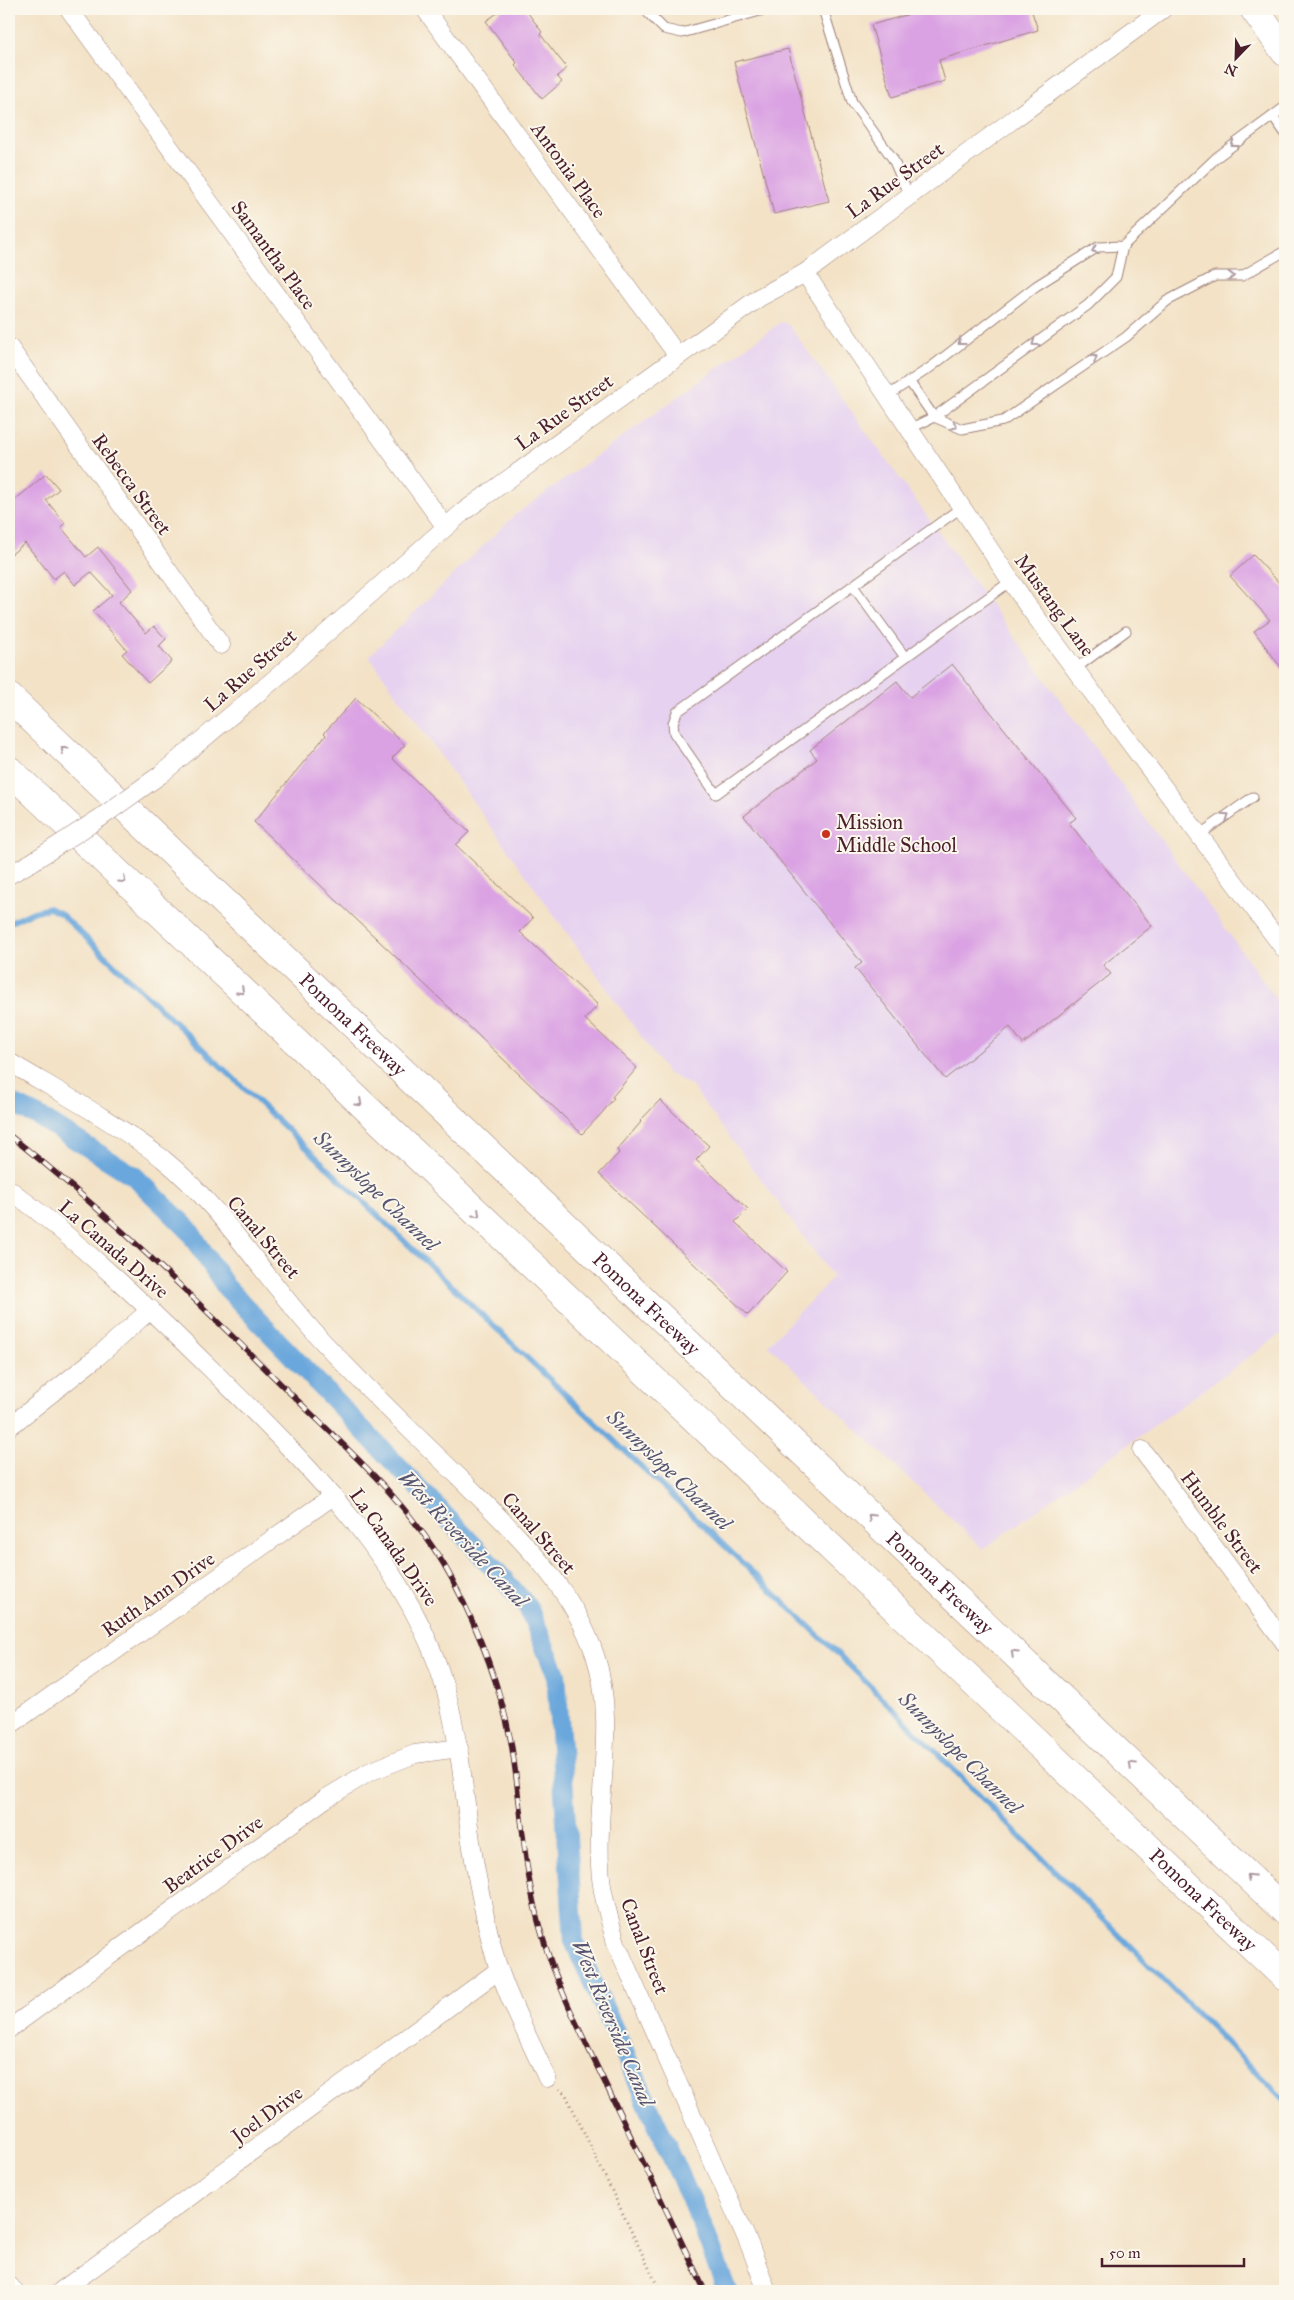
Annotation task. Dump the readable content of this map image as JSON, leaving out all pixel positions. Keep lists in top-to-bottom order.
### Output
{
  "streets": {
    "main road": ["Pomona Freeway"],
    "street": [
      "Antonia Place",
      "La Rue Street",
      "Samantha Place",
      "Rebecca Street",
      "Mustang Lane",
      "Canal Street",
      "La Canada Drive",
      "Humble Street",
      "Ruth Ann Drive",
      "Beatrice Drive",
      "Joel Drive"
    ]
  },
  "crossings": [
    ["Antonia Place", "La Rue Street"],
    ["La Rue Street", "Samantha Place"],
    ["La Rue Street", "Mustang Lane"],
    ["La Canada Drive", "Ruth Ann Drive"],
    ["La Canada Drive", "Beatrice Drive"],
    ["La Canada Drive", "Joel Drive"]
  ],
  "water": ["Sunnyslope Channel", "West Riverside Canal"],
  "places": ["Mission Middle School"],
  "scale_bar": "50 m",
  "north": "bottom left"
}
